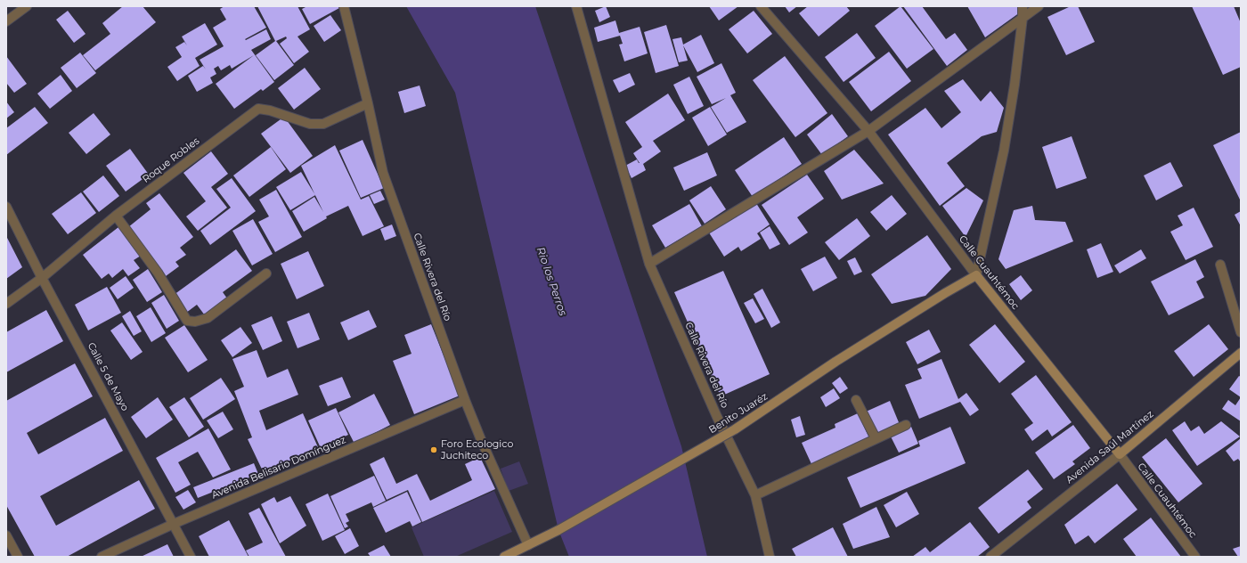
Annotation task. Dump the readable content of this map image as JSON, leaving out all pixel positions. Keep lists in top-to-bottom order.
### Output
{
  "streets": {
    "street": [
      "Roque Robles",
      "Calle Cuauhtémoc",
      "Calle Rivera del Río",
      "Calle 5 de Mayo",
      "Benito Juaréz",
      "Avenida Saúl Martínez",
      "Avenida Belisario Domínguez"
    ]
  },
  "crossings": [
    ["Roque Robles", "Calle Rivera del Río"],
    ["Roque Robles", "Calle 5 de Mayo"],
    ["Calle Cuauhtémoc", "Benito Juaréz"],
    ["Calle Cuauhtémoc", "Avenida Saúl Martínez"],
    ["Calle Rivera del Río", "Benito Juaréz"],
    ["Calle Rivera del Río", "Avenida Belisario Domínguez"],
    ["Calle 5 de Mayo", "Avenida Belisario Domínguez"]
  ],
  "water": ["Rio los Perros"],
  "places": ["Foro Ecologico Juchiteco"]
}
